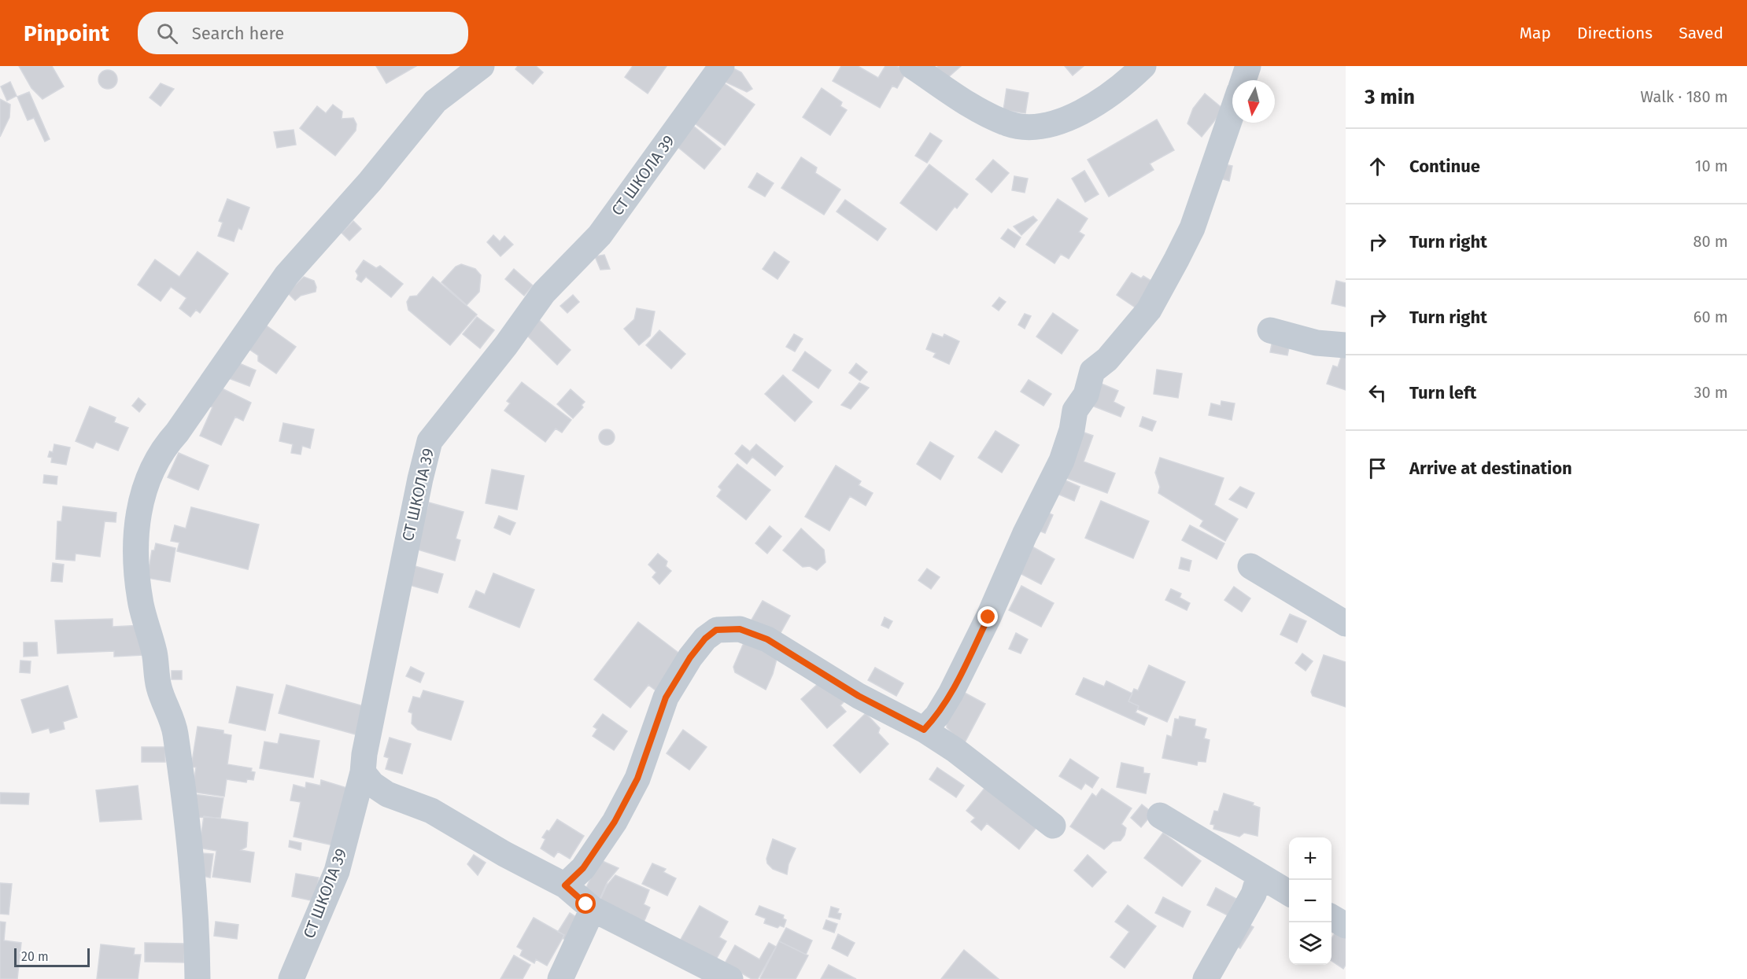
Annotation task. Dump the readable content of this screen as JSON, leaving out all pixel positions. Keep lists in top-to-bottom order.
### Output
{
  "streets": {
    "street": ["СТ ШКОЛА 39"]
  },
  "scale_bar": "20 m",
  "north": "bottom",
  "page": {
    "header": "Pinpoint",
    "search": "Search here",
    "nav": ["Map", "Directions", "Saved"],
    "heading": ["3 min", "Walk · 180 m"],
    "list": [
      ["Continue", "10 m"],
      ["Turn right", "80 m"],
      ["Turn right", "60 m"],
      ["Turn left", "30 m"],
      "Arrive at destination"
    ],
    "map_buttons": ["+", "−"],
    "scale": "20 m"
  }
}
